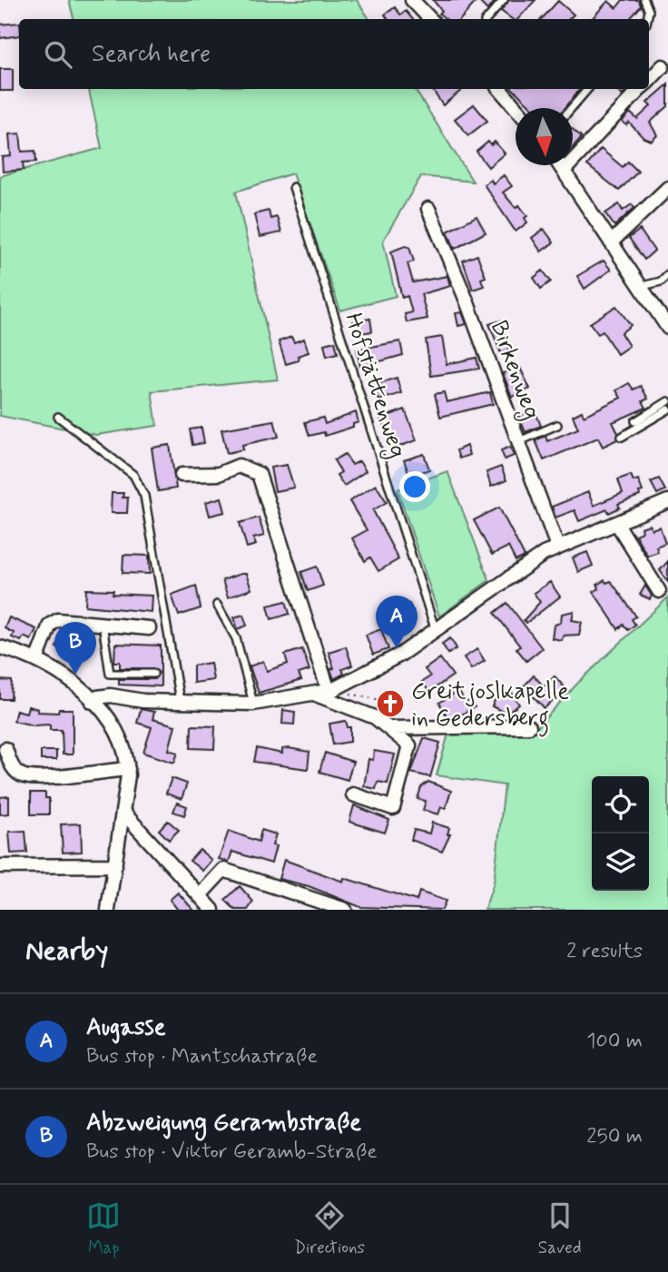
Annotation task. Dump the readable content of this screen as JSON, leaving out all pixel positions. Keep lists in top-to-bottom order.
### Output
{
  "streets": {
    "street": ["Birkenweg"],
    "lane": ["Hofstättenweg"]
  },
  "places": {
    "church": ["Greitjoslkapelle in Gedersberg"]
  },
  "north": "bottom",
  "page": {
    "search": "Search here",
    "pins": ["A", "B"],
    "heading": ["Nearby", "2 results"],
    "list": [
      {
        "mark": "A",
        "name": "Augasse",
        "note": "Bus stop · Mantschastraße",
        "value": "100 m"
      },
      {
        "mark": "B",
        "name": "Abzweigung Gerambstraße",
        "note": "Bus stop · Viktor Geramb-Straße",
        "value": "250 m"
      }
    ],
    "nav": ["Map", "Directions", "Saved"]
  }
}
